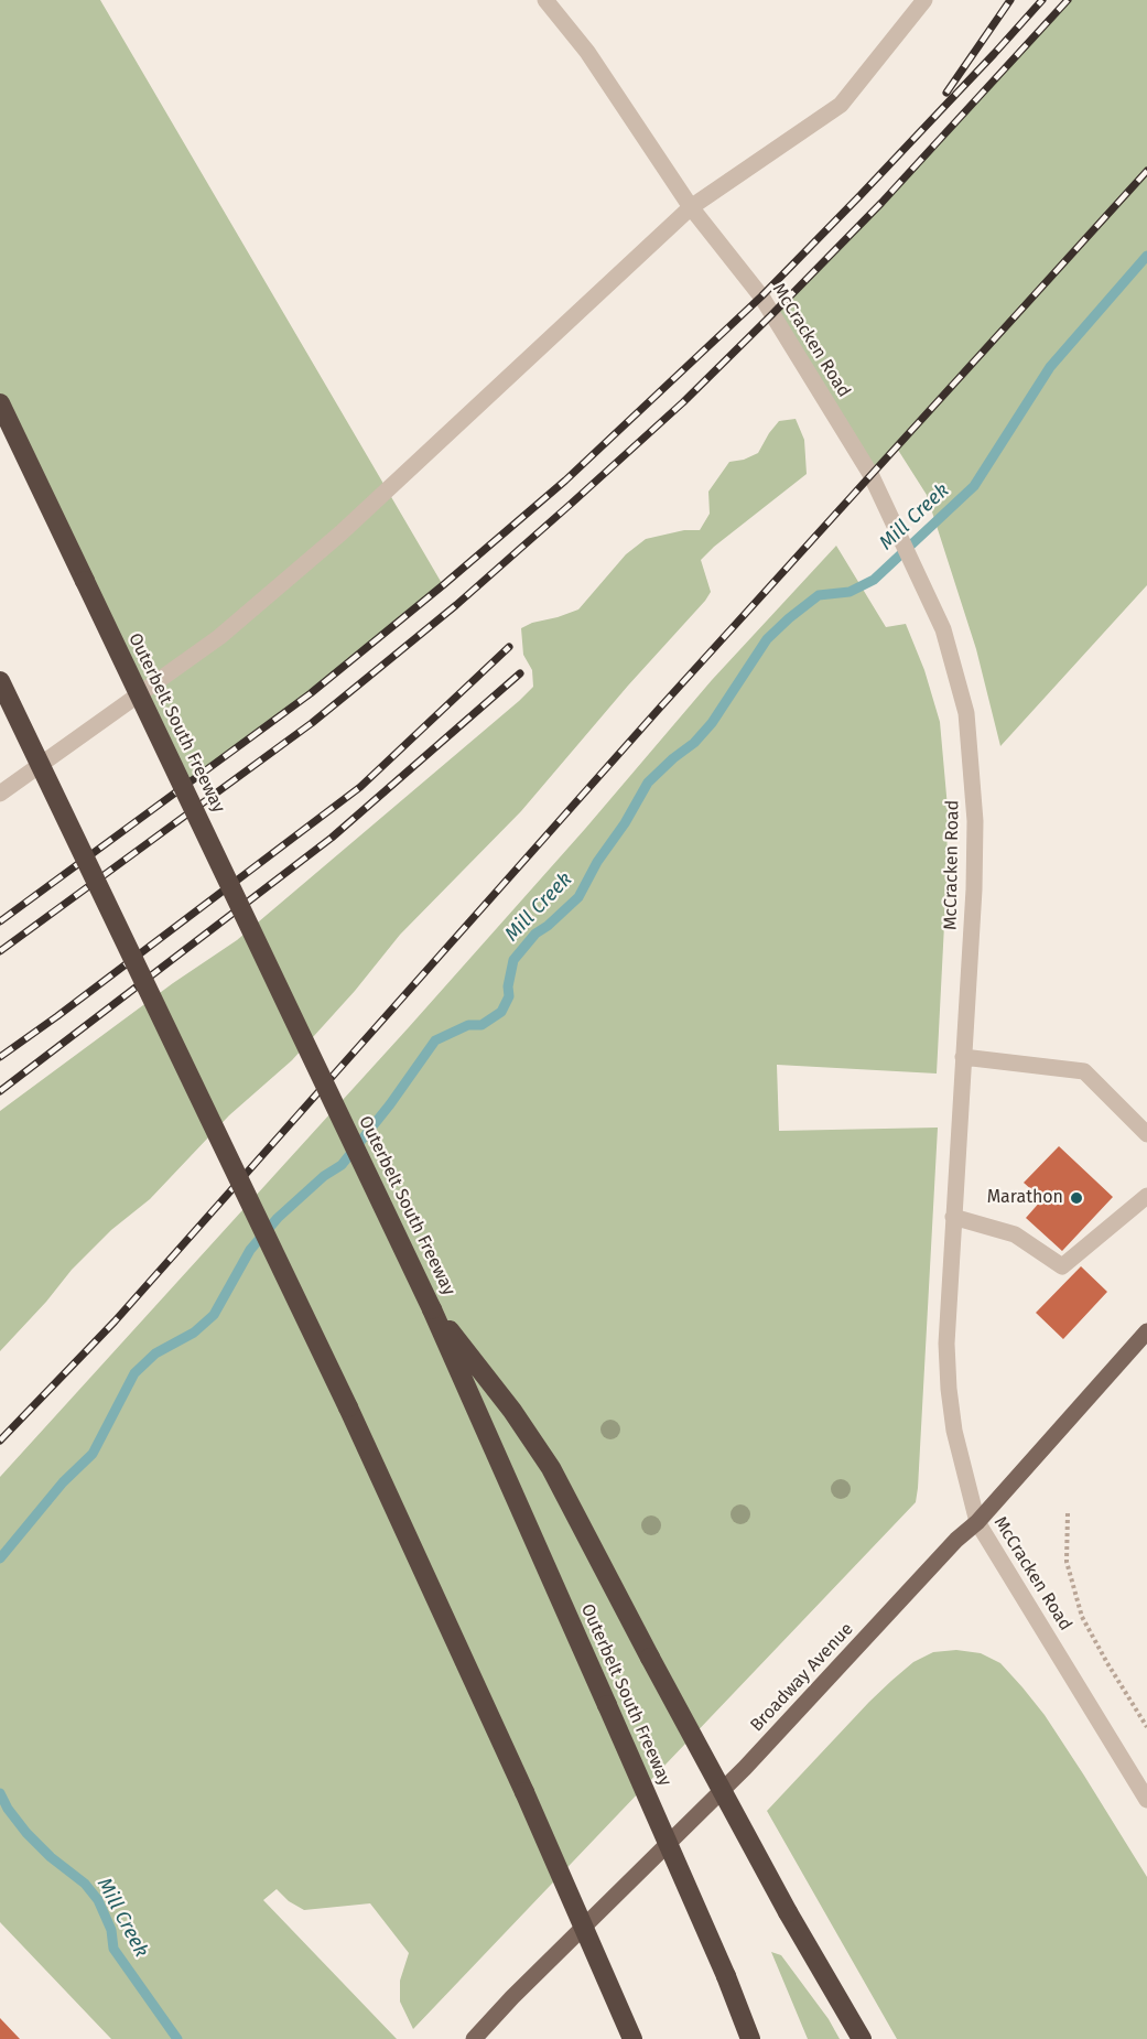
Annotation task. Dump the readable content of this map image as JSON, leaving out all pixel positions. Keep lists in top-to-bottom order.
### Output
{
  "streets": {
    "highway": ["Outerbelt South Freeway"],
    "main road": ["Broadway Avenue"],
    "street": ["McCracken Road"]
  },
  "crossings": [
    ["McCracken Road", "Broadway Avenue"]
  ],
  "water": ["Mill Creek"],
  "places": ["Marathon"]
}
